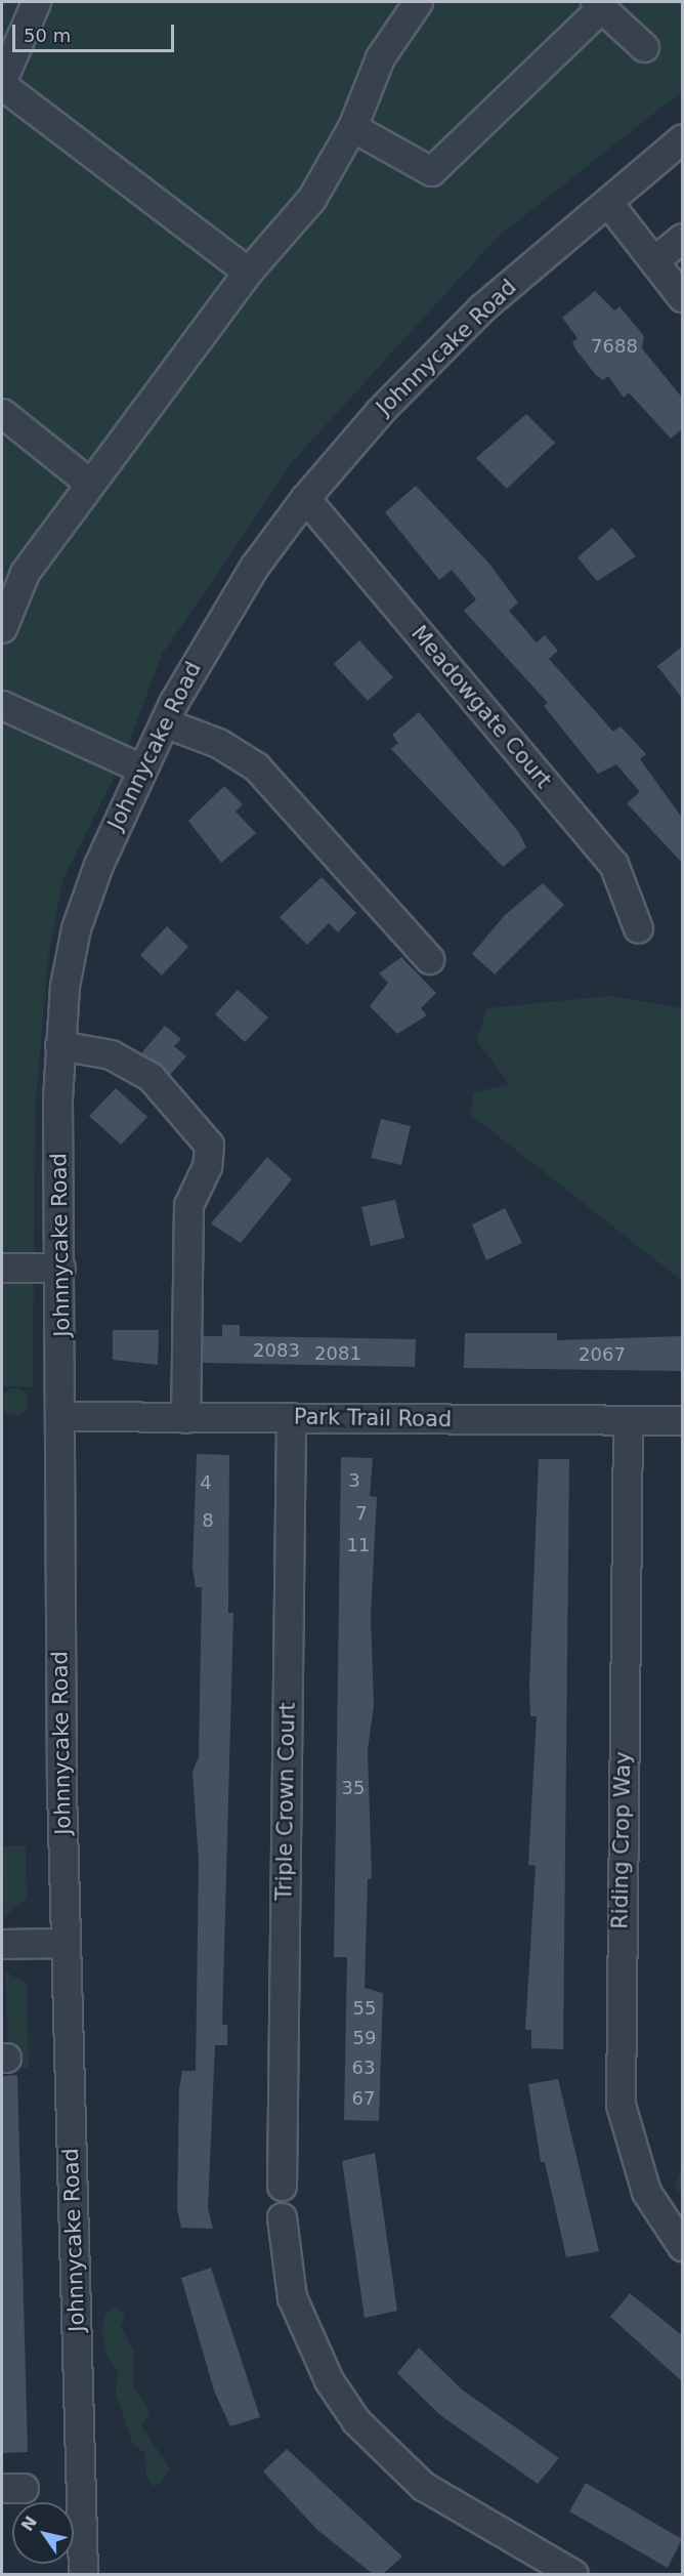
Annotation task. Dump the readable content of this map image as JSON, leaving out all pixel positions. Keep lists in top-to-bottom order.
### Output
{
  "streets": {
    "street": [
      "Johnnycake Road",
      "Meadowgate Court",
      "Park Trail Road",
      "Triple Crown Court",
      "Riding Crop Way"
    ]
  },
  "crossings": [
    ["Johnnycake Road", "Meadowgate Court"],
    ["Johnnycake Road", "Park Trail Road"],
    ["Park Trail Road", "Triple Crown Court"],
    ["Park Trail Road", "Riding Crop Way"]
  ],
  "house_numbers": [
    "7688",
    "2083",
    "2081",
    "2067",
    "3",
    "4",
    "7",
    "8",
    "11",
    "35",
    "55",
    "59",
    "63",
    "67"
  ],
  "scale_bar": "50 m",
  "north": "top left"
}
